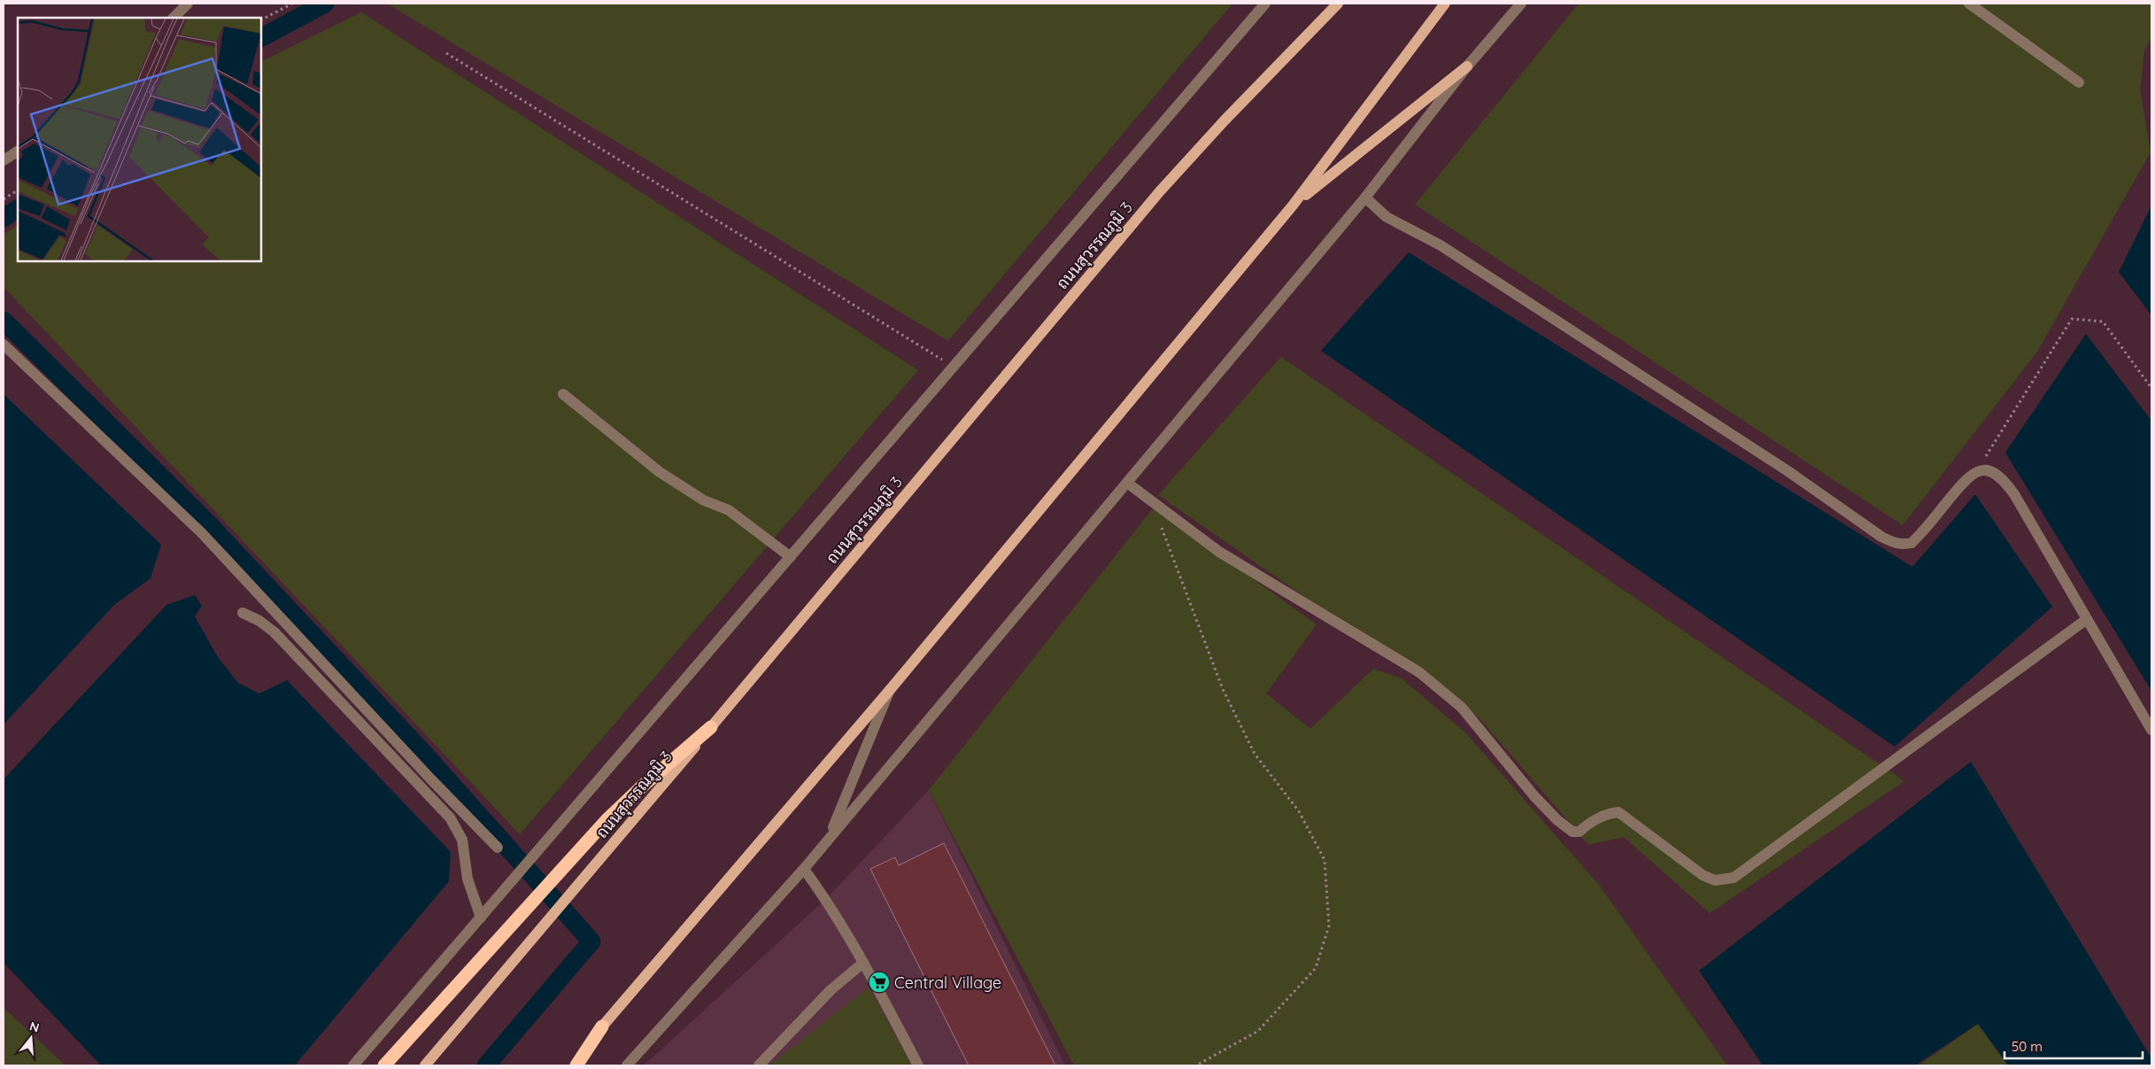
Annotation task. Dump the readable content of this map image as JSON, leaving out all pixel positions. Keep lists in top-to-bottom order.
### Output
{
  "streets": {
    "main road": ["ถนนสุวรรณภูมิ 3"]
  },
  "places": {
    "supermarket": ["Central Village"]
  },
  "scale_bar": "50 m",
  "north": "top"
}
